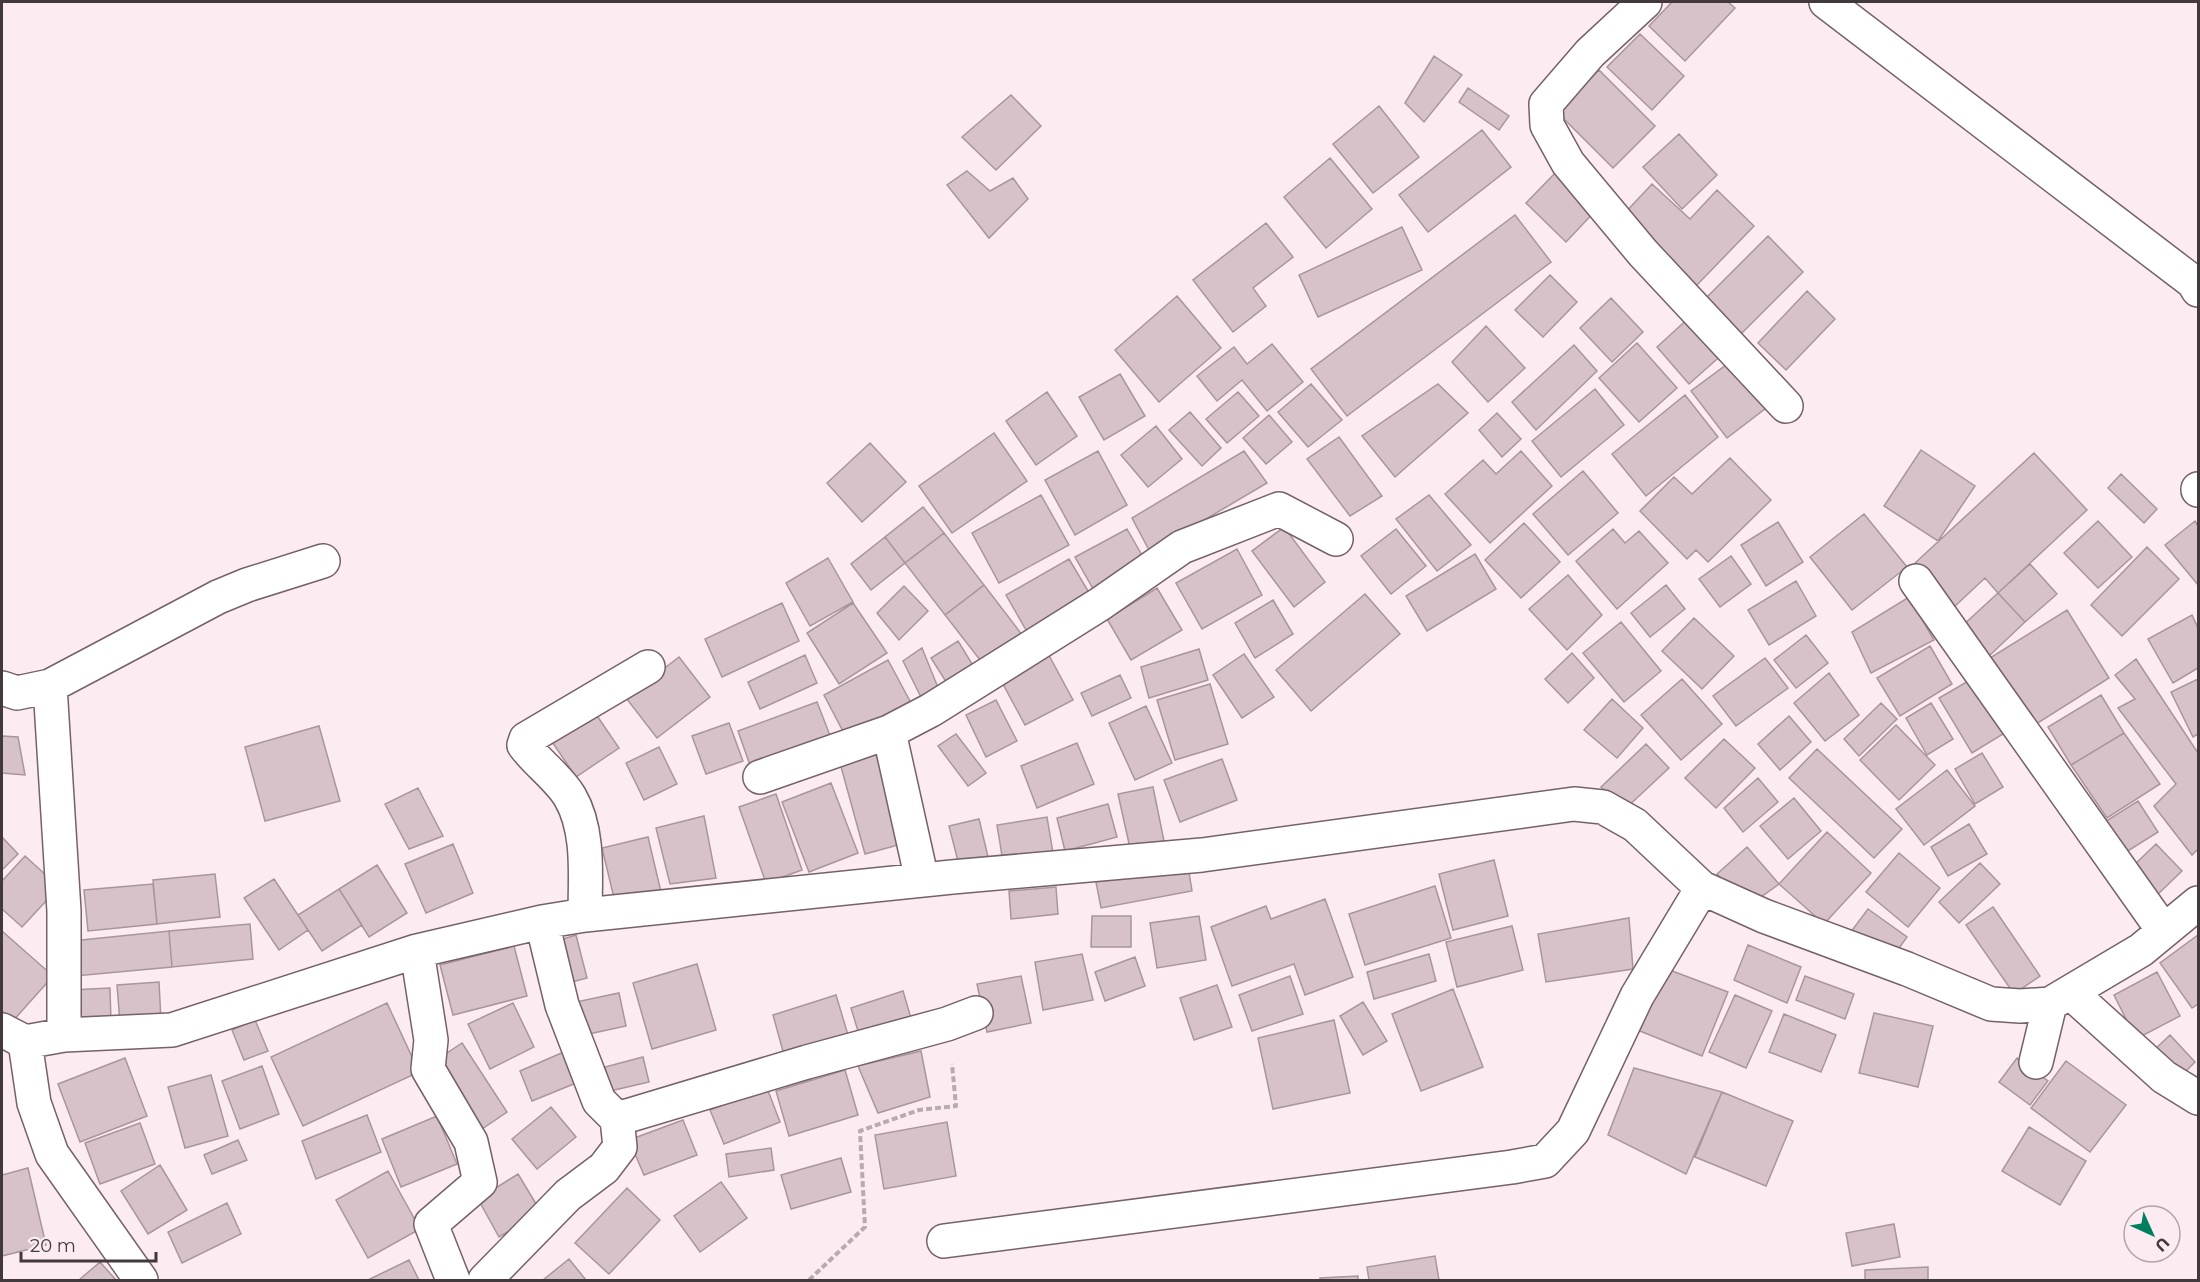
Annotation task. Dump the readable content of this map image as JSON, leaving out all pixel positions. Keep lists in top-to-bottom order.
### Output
{
  "scale_bar": "20 m",
  "north": "bottom right"
}
